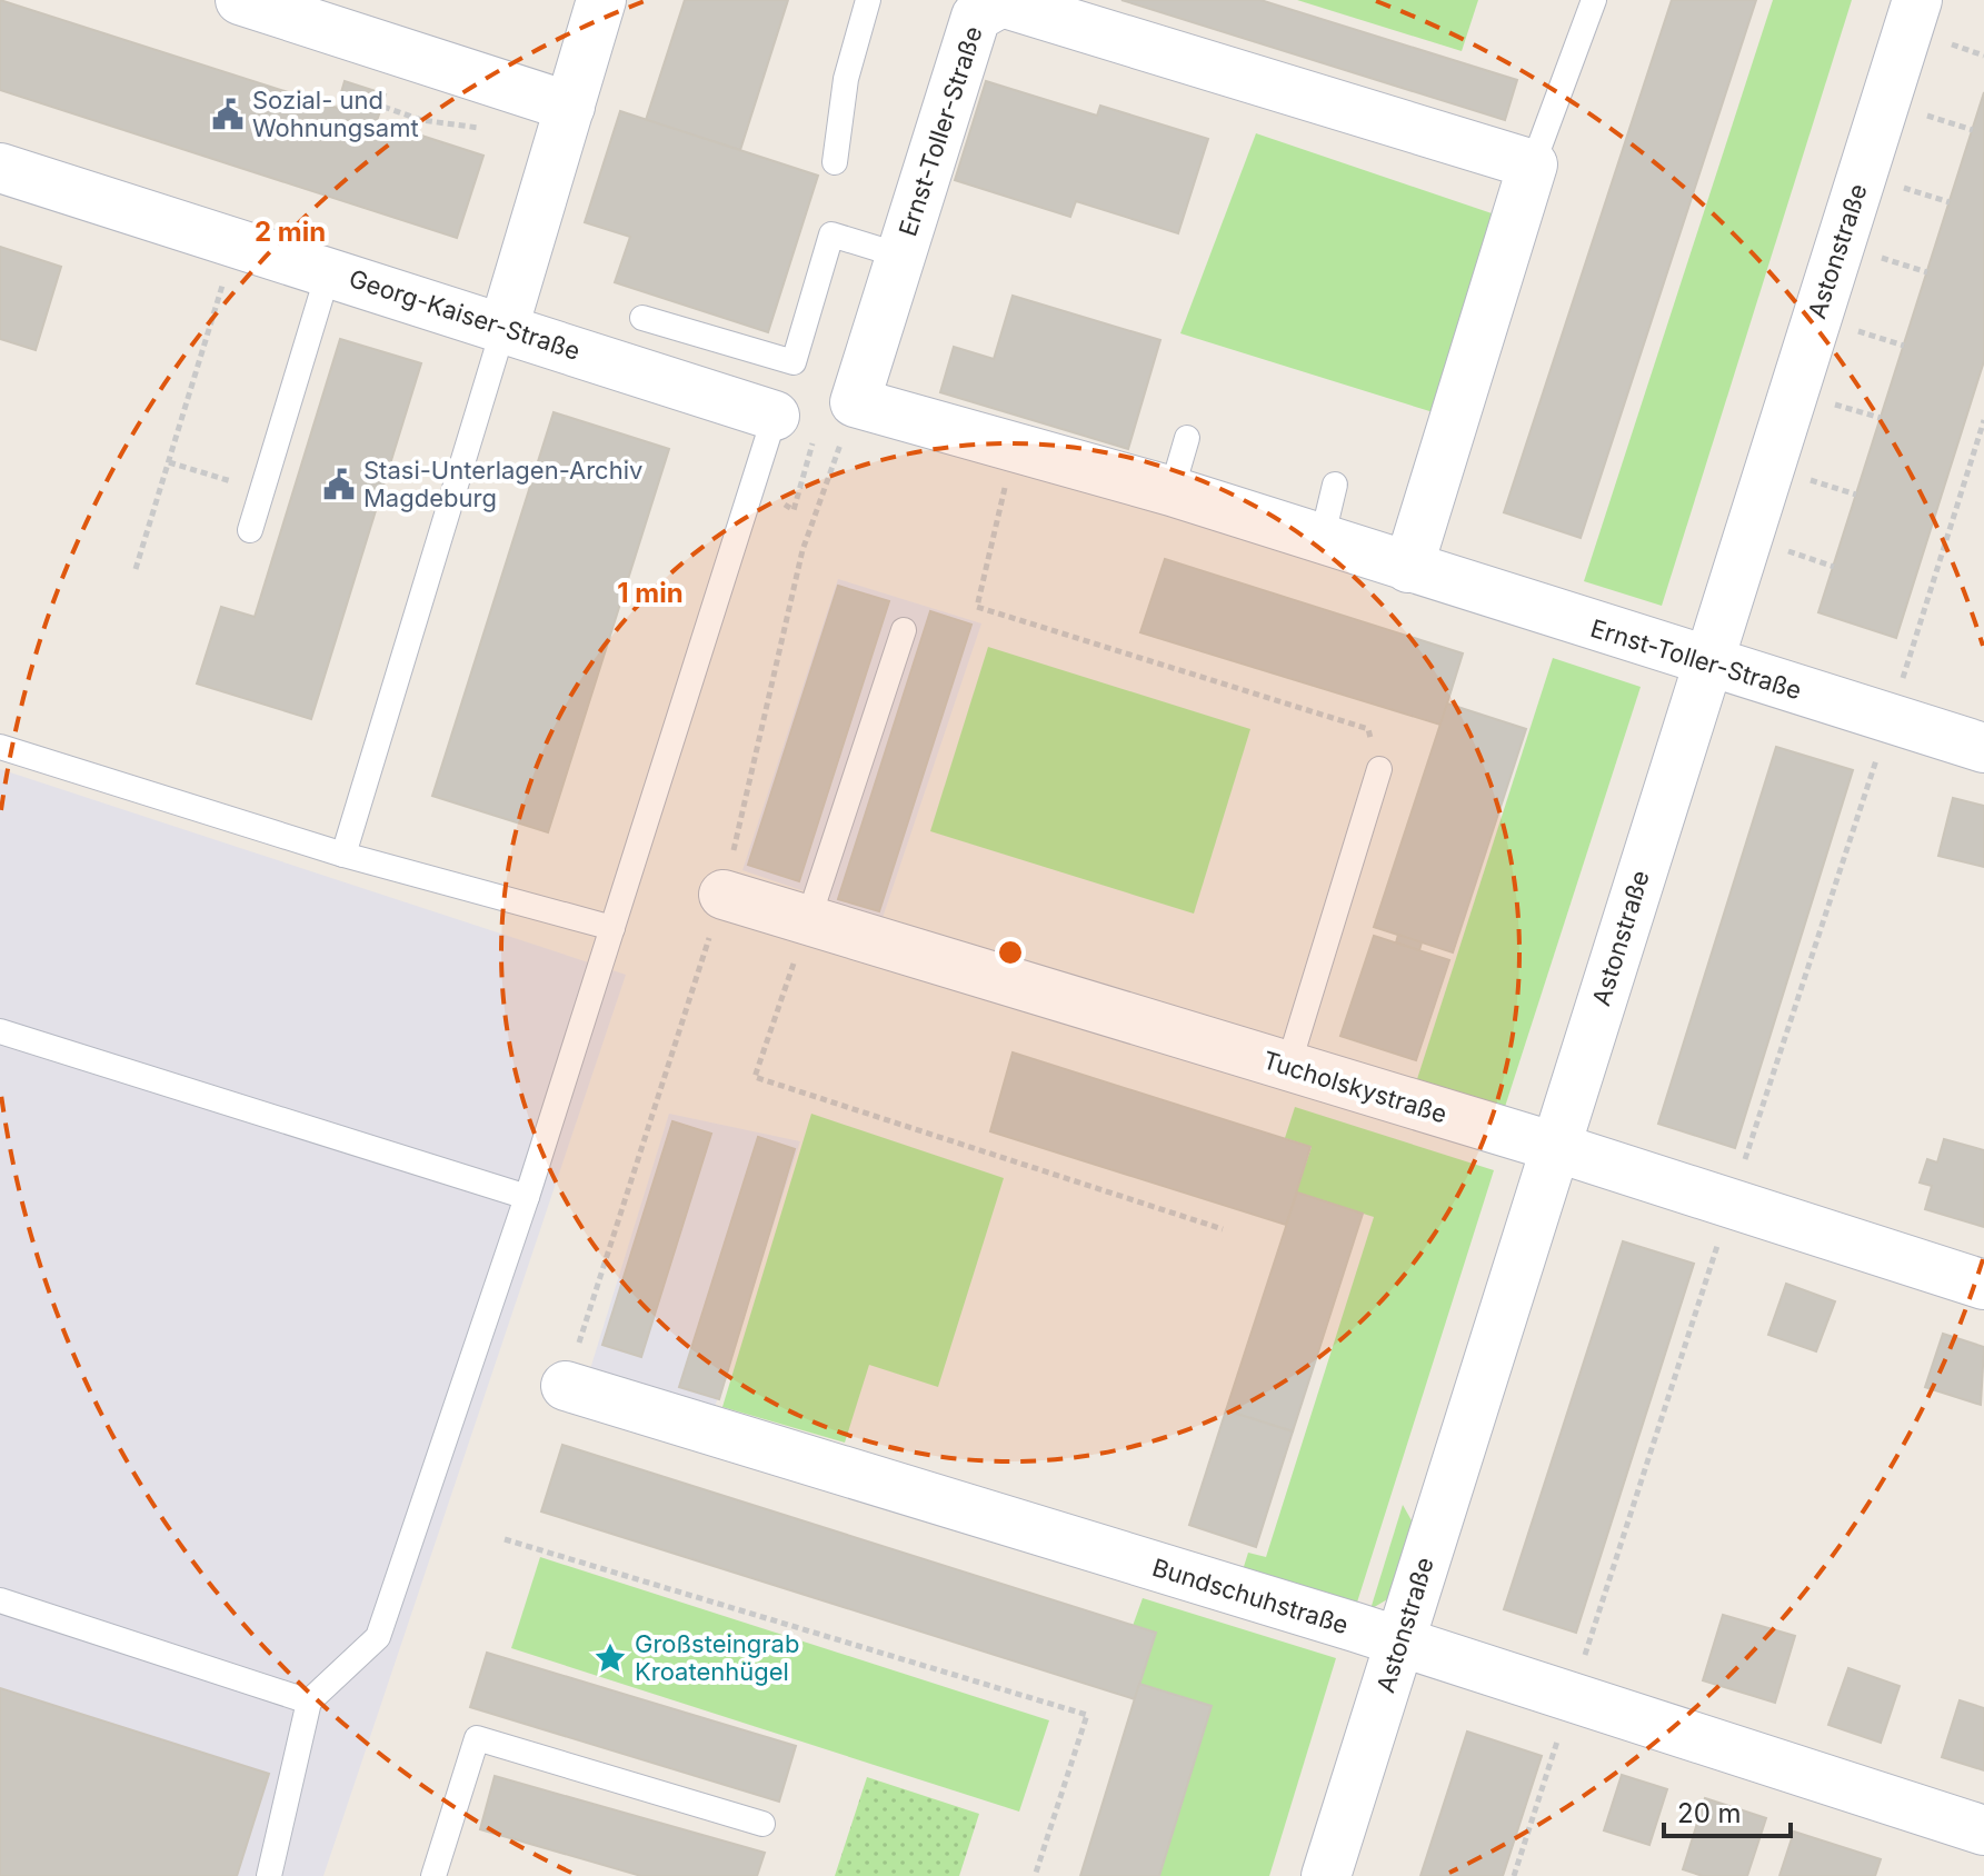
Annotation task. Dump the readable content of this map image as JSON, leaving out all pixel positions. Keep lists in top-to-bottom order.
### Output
{
  "streets": {
    "street": [
      "Ernst-Toller-Straße",
      "Astonstraße",
      "Georg-Kaiser-Straße",
      "Tucholskystraße",
      "Bundschuhstraße"
    ]
  },
  "crossings": [
    ["Ernst-Toller-Straße", "Astonstraße"],
    ["Astonstraße", "Tucholskystraße"],
    ["Astonstraße", "Bundschuhstraße"]
  ],
  "places": {
    "public building": ["Sozial- und Wohnungsamt", "Stasi-Unterlagen-Archiv Magdeburg"],
    "place": ["Großsteingrab Kroatenhügel"]
  },
  "scale_bar": "20 m",
  "rings": ["2 min", "1 min"]
}
